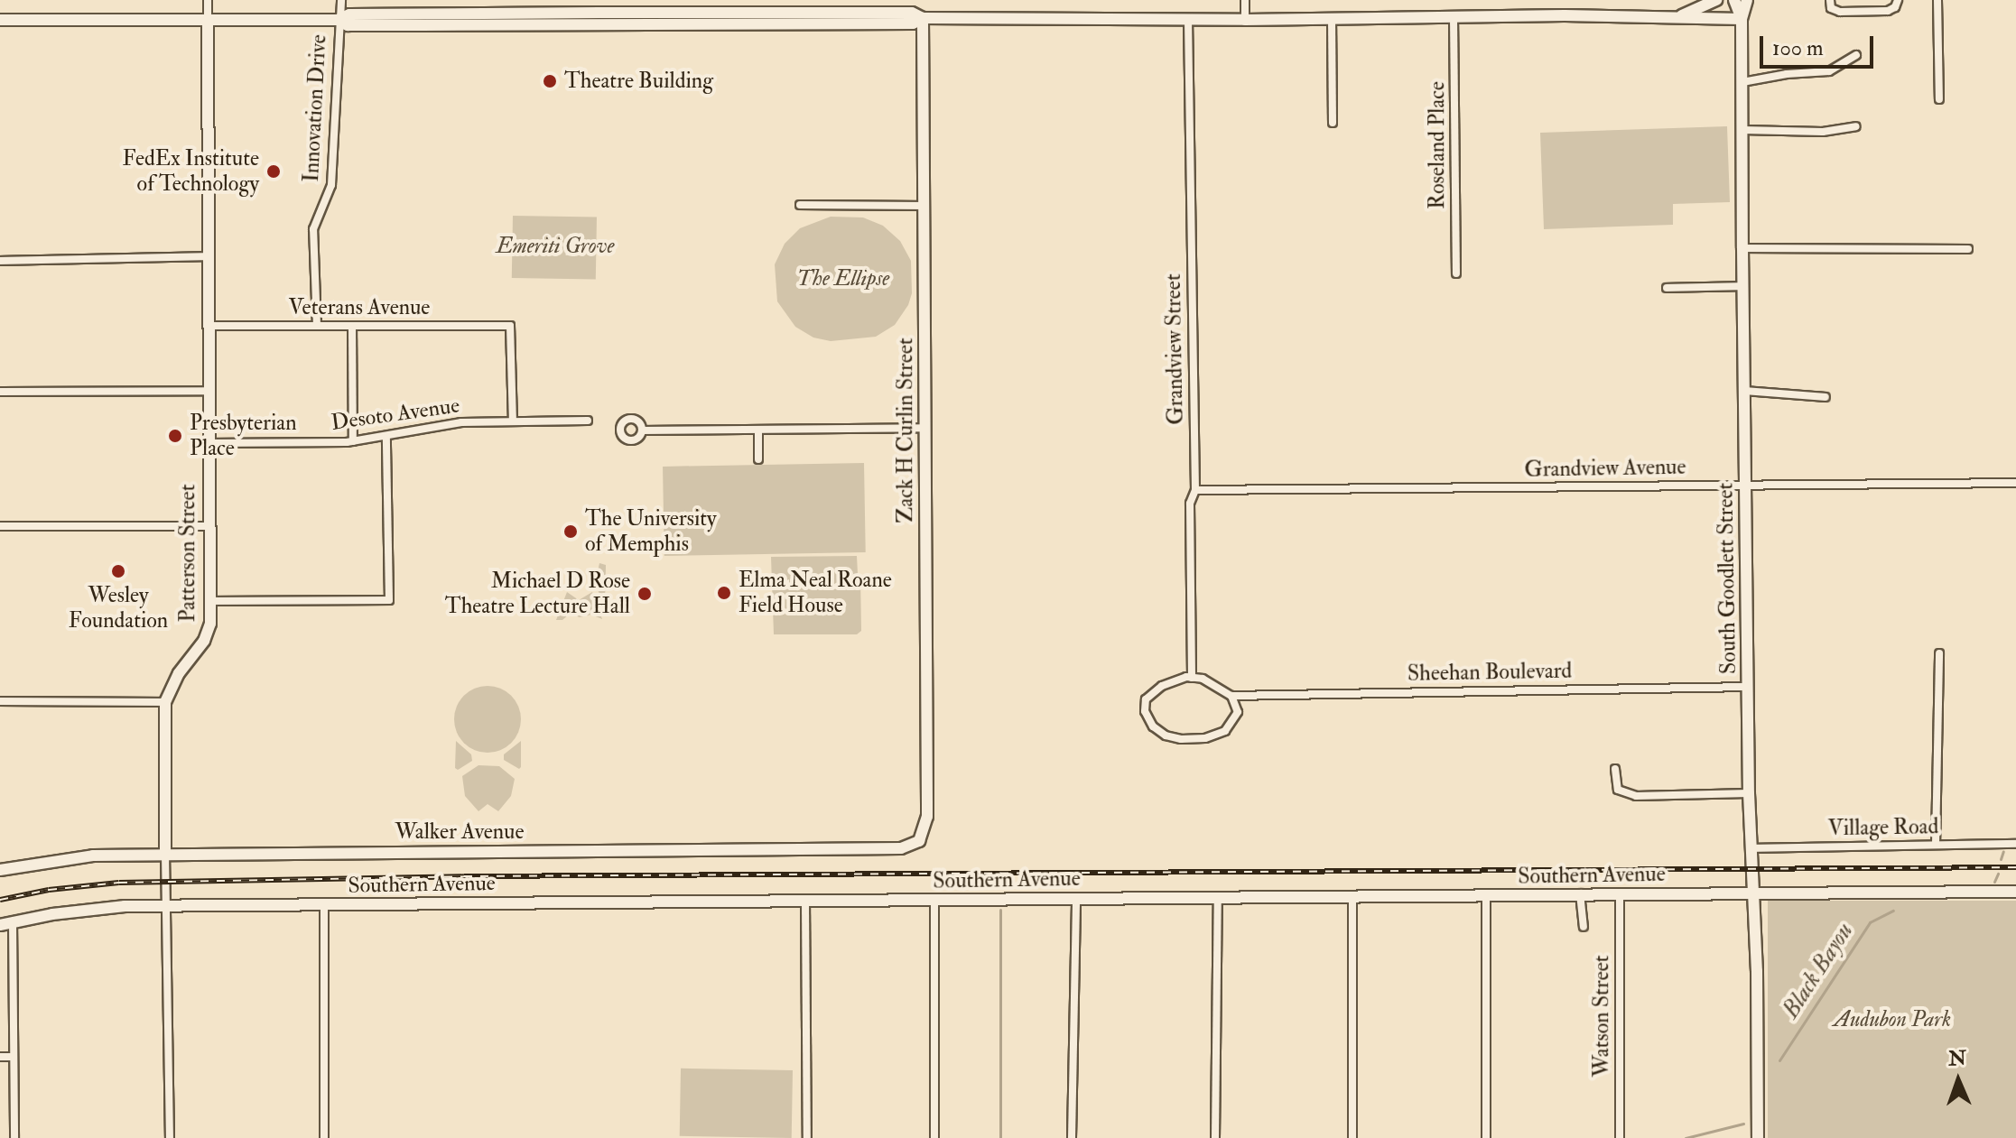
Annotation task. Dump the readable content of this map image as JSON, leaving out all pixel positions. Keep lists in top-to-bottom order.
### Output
{
  "streets": {
    "street": [
      "Innovation Drive",
      "Roseland Place",
      "Veterans Avenue",
      "Grandview Street",
      "Desoto Avenue",
      "Zack H Curlin Street",
      "Grandview Avenue",
      "Patterson Street",
      "South Goodlett Street",
      "Sheehan Boulevard",
      "Village Road",
      "Walker Avenue",
      "Southern Avenue",
      "Watson Street"
    ]
  },
  "crossings": [
    ["Innovation Drive", "Veterans Avenue"],
    ["Veterans Avenue", "Desoto Avenue"],
    ["Veterans Avenue", "Patterson Street"],
    ["Grandview Street", "Grandview Avenue"],
    ["Grandview Street", "Sheehan Boulevard"],
    ["Desoto Avenue", "Patterson Street"],
    ["Zack H Curlin Street", "Walker Avenue"],
    ["Grandview Avenue", "South Goodlett Street"],
    ["Patterson Street", "Walker Avenue"],
    ["Patterson Street", "Southern Avenue"],
    ["South Goodlett Street", "Sheehan Boulevard"],
    ["South Goodlett Street", "Village Road"],
    ["South Goodlett Street", "Southern Avenue"],
    ["Southern Avenue", "Watson Street"]
  ],
  "water": ["Black Bayou"],
  "parks": ["Emeriti Grove", "The Ellipse", "Audubon Park"],
  "places": [
    "Theatre Building",
    "FedEx Institute of Technology",
    "Presbyterian Place",
    "The University of Memphis",
    "Wesley Foundation",
    "Elma Neal Roane Field House",
    "Michael D Rose Theatre Lecture Hall"
  ],
  "scale_bar": "100 m",
  "north": "top"
}
